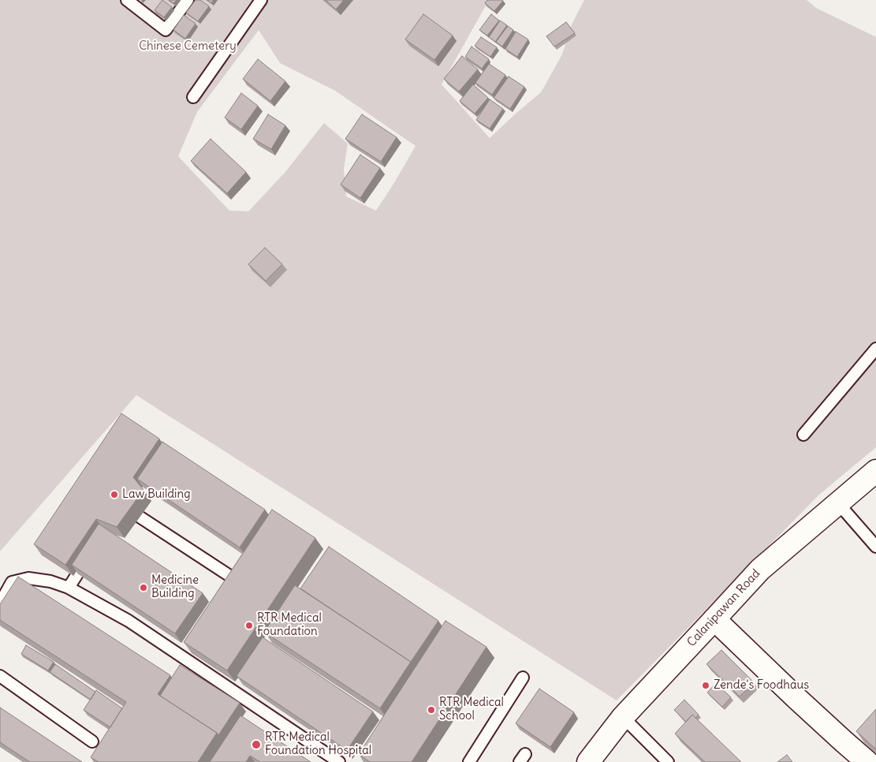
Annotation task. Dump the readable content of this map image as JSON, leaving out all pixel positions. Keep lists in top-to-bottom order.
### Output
{
  "streets": {
    "street": ["Calanipawan Road"]
  },
  "parks": ["Chinese Cemetery"],
  "places": [
    "Law Building",
    "Medicine Building",
    "RTR Medical Foundation",
    "Zende's Foodhaus",
    "RTR Medical School",
    "RTR Medical Foundation Hospital"
  ]
}
